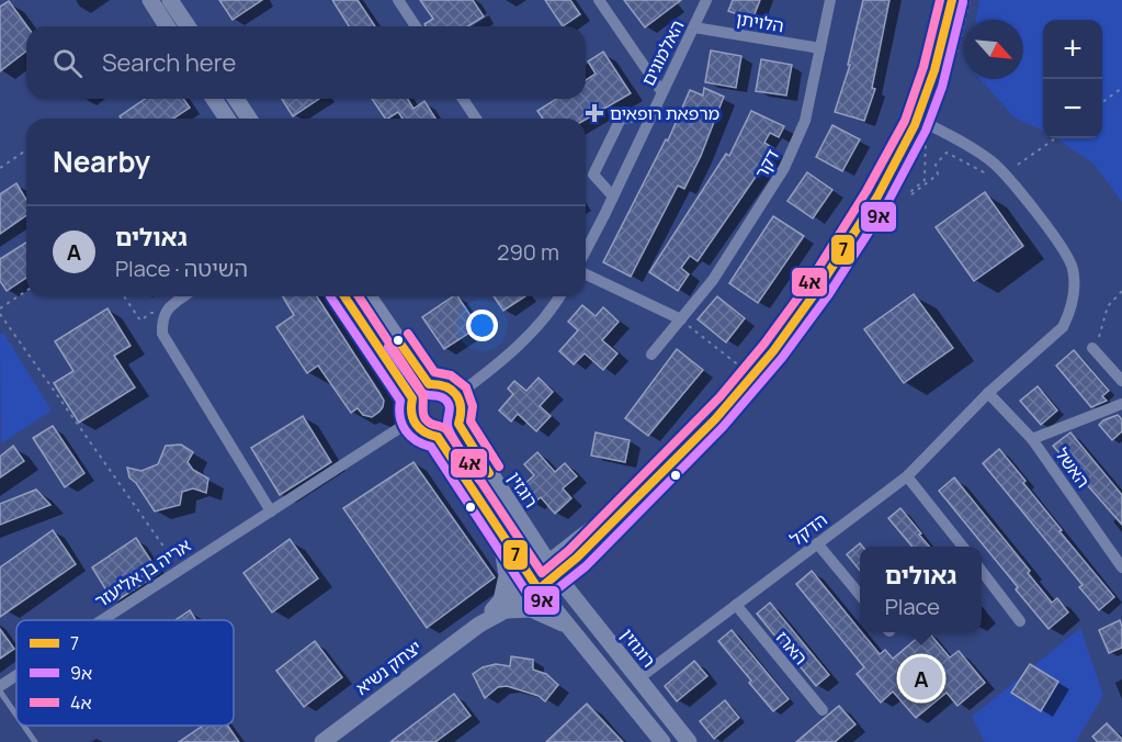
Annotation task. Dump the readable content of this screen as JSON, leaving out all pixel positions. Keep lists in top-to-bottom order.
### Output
{
  "streets": {
    "street": [
      "הלויתן",
      "האלמוגים",
      "דקר",
      "האשל",
      "רוגזין",
      "הדקל",
      "אריה בן אליעזר",
      "רוגוזין",
      "הארז",
      "יצחק נשיא"
    ]
  },
  "crossings": [
    ["הלויתן", "האלמוגים"],
    ["הלויתן", "דקר"],
    ["האשל", "הדקל"],
    ["רוגזין", "אריה בן אליעזר"],
    ["רוגזין", "רוגוזין"],
    ["רוגזין", "יצחק נשיא"],
    ["הדקל", "רוגוזין"],
    ["הדקל", "הארז"],
    ["הדקל", "יצחק נשיא"],
    ["רוגוזין", "יצחק נשיא"]
  ],
  "places": {
    "health": ["מרפאת רופאים"]
  },
  "lines": ["transit line 7", "transit line 4א", "transit line 9א"],
  "legend": ["7", "9א", "4א"],
  "north": "bottom right",
  "page": {
    "map_buttons": ["+", "−"],
    "search": "Search here",
    "heading": "Nearby",
    "list": [
      {
        "mark": "A",
        "name": "גאולים",
        "note": "Place · השיטה",
        "value": "290 m"
      }
    ],
    "popup": ["גאולים", "Place"],
    "pins": "A"
  }
}
